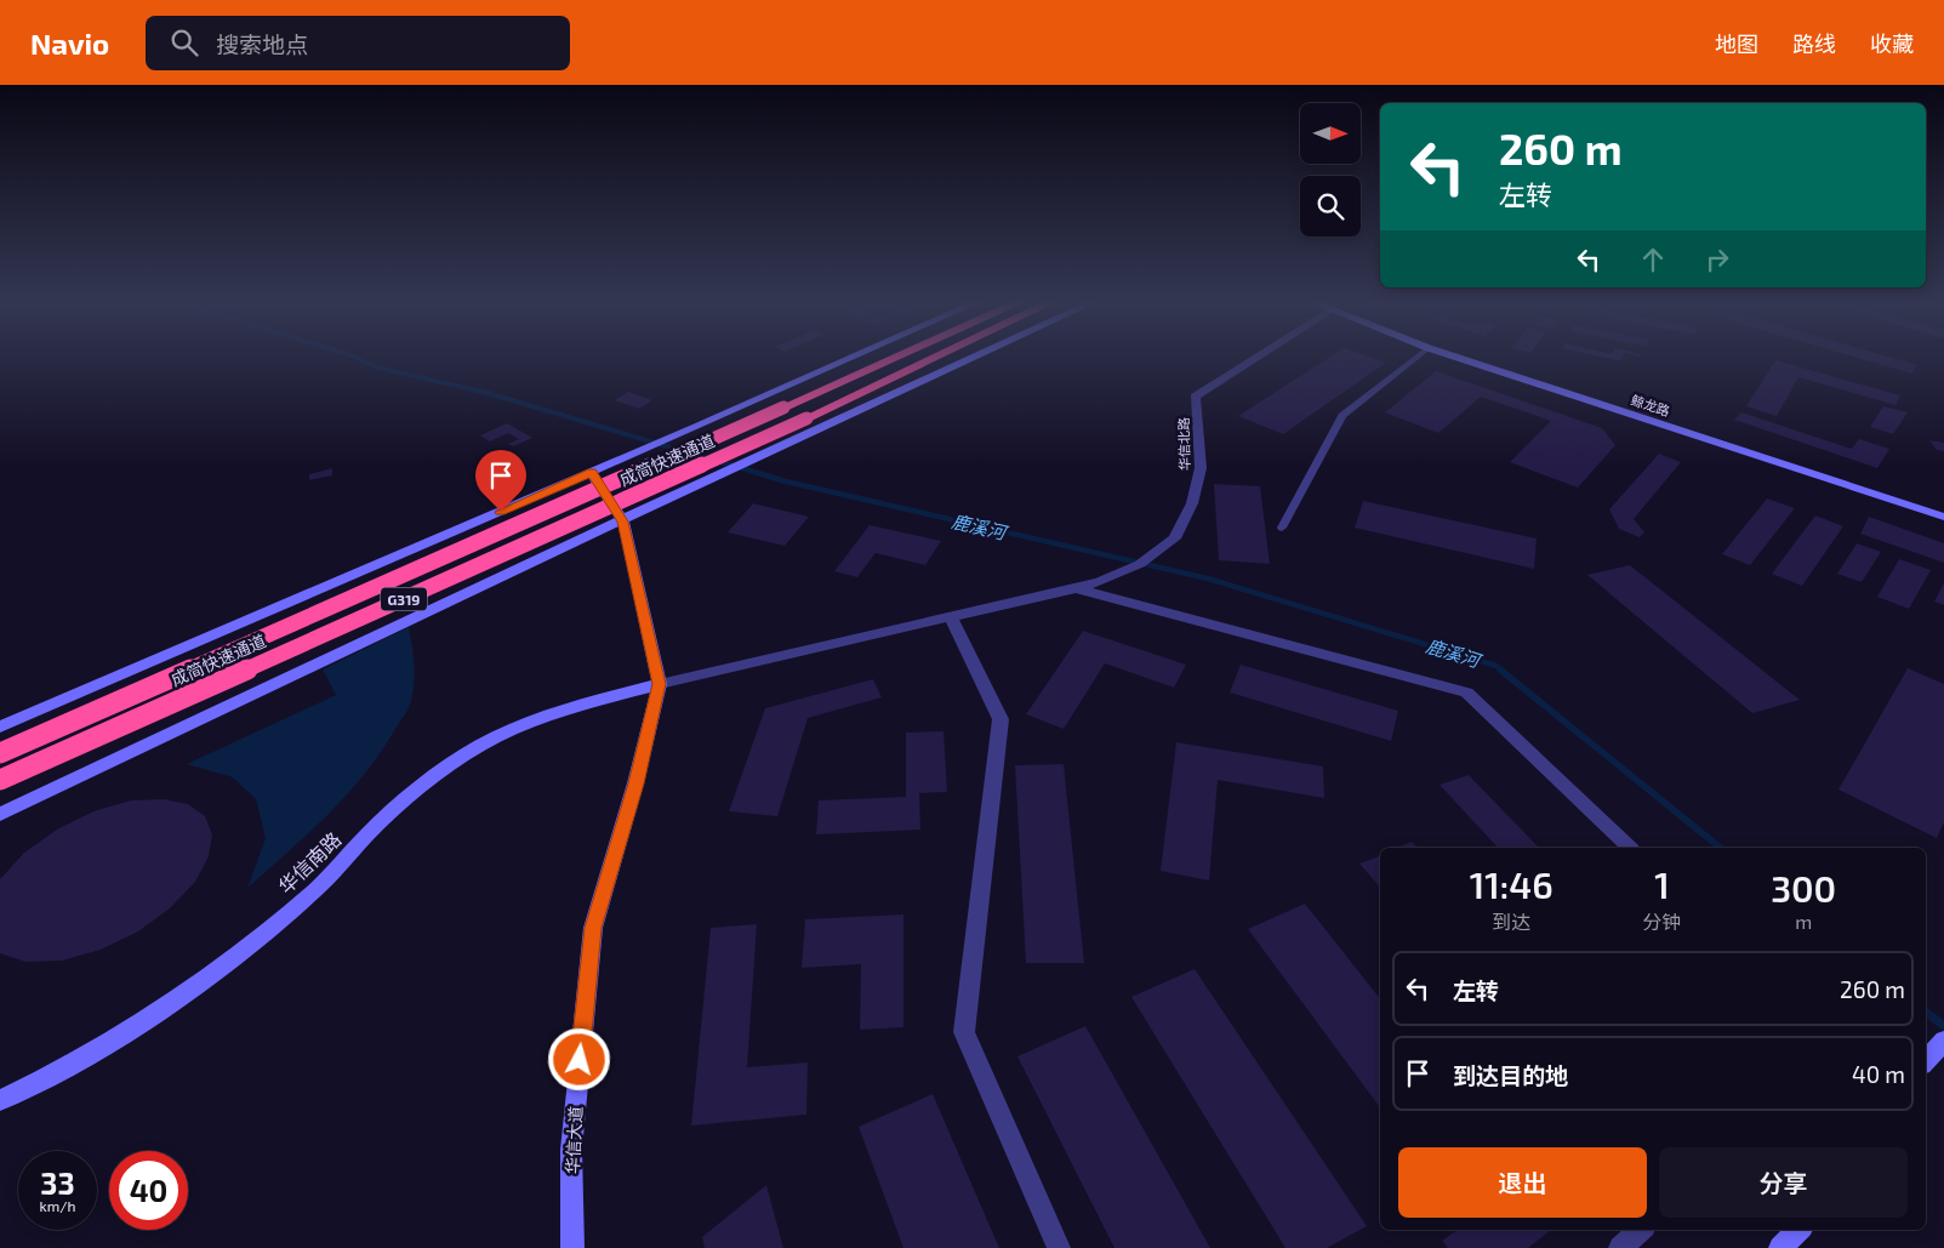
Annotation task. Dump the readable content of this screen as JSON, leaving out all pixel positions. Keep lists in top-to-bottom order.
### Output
{
  "streets": {
    "highway": ["成简快速通道", "G319"],
    "street": [
      "鲸龙路",
      "华信北路",
      "华信南路",
      "华信大道"
    ]
  },
  "crossings": [
    ["华信南路", "华信大道"]
  ],
  "water": ["鹿溪河"],
  "north": "right",
  "page": {
    "header": "Navio",
    "search": "搜索地点",
    "nav": ["地图", "路线", "收藏"],
    "turn": ["260 m", "左转"],
    "eta": [
      "11:46",
      "到达",
      "1",
      "分钟",
      "300",
      "m"
    ],
    "list": [
      {
        "name": "左转",
        "value": "260 m"
      },
      {
        "name": "到达目的地",
        "value": "40 m"
      }
    ],
    "buttons": ["退出", "分享"],
    "speed": "33 km/h",
    "limit": "40"
  }
}
